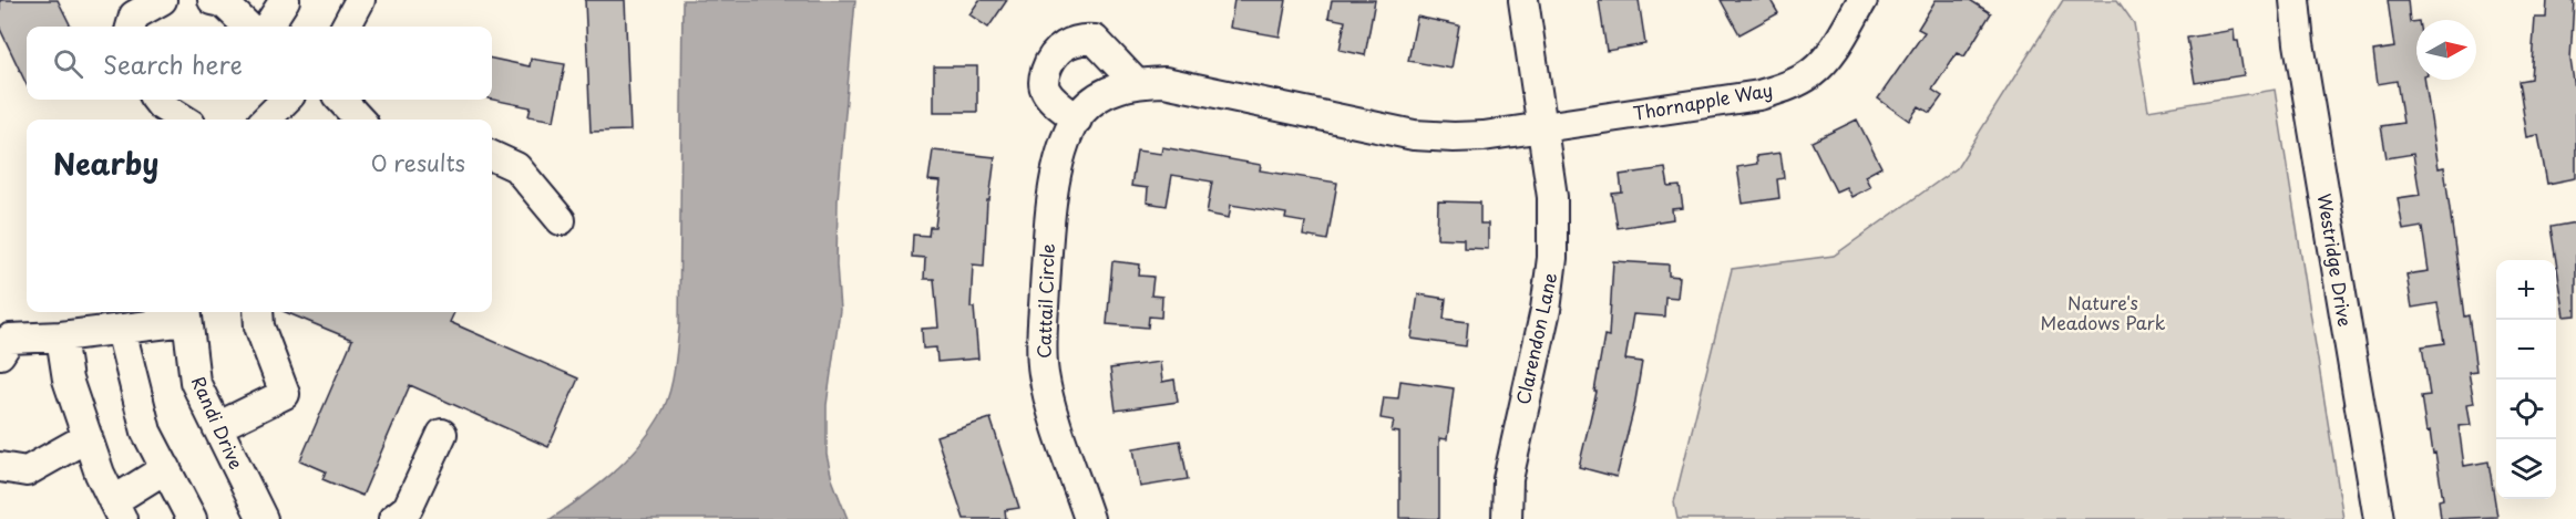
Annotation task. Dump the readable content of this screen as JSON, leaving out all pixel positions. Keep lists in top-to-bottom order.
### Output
{
  "streets": {
    "street": [
      "Thornapple Way",
      "Westridge Drive",
      "Cattail Circle",
      "Clarendon Lane",
      "Randi Drive"
    ]
  },
  "crossings": [
    ["Thornapple Way", "Cattail Circle"],
    ["Thornapple Way", "Clarendon Lane"],
    ["Cattail Circle", "Clarendon Lane"]
  ],
  "parks": ["Nature's Meadows Park"],
  "north": "right",
  "page": {
    "search": "Search here",
    "heading": ["Nearby", "0 results"],
    "map_buttons": ["+", "−"]
  }
}
